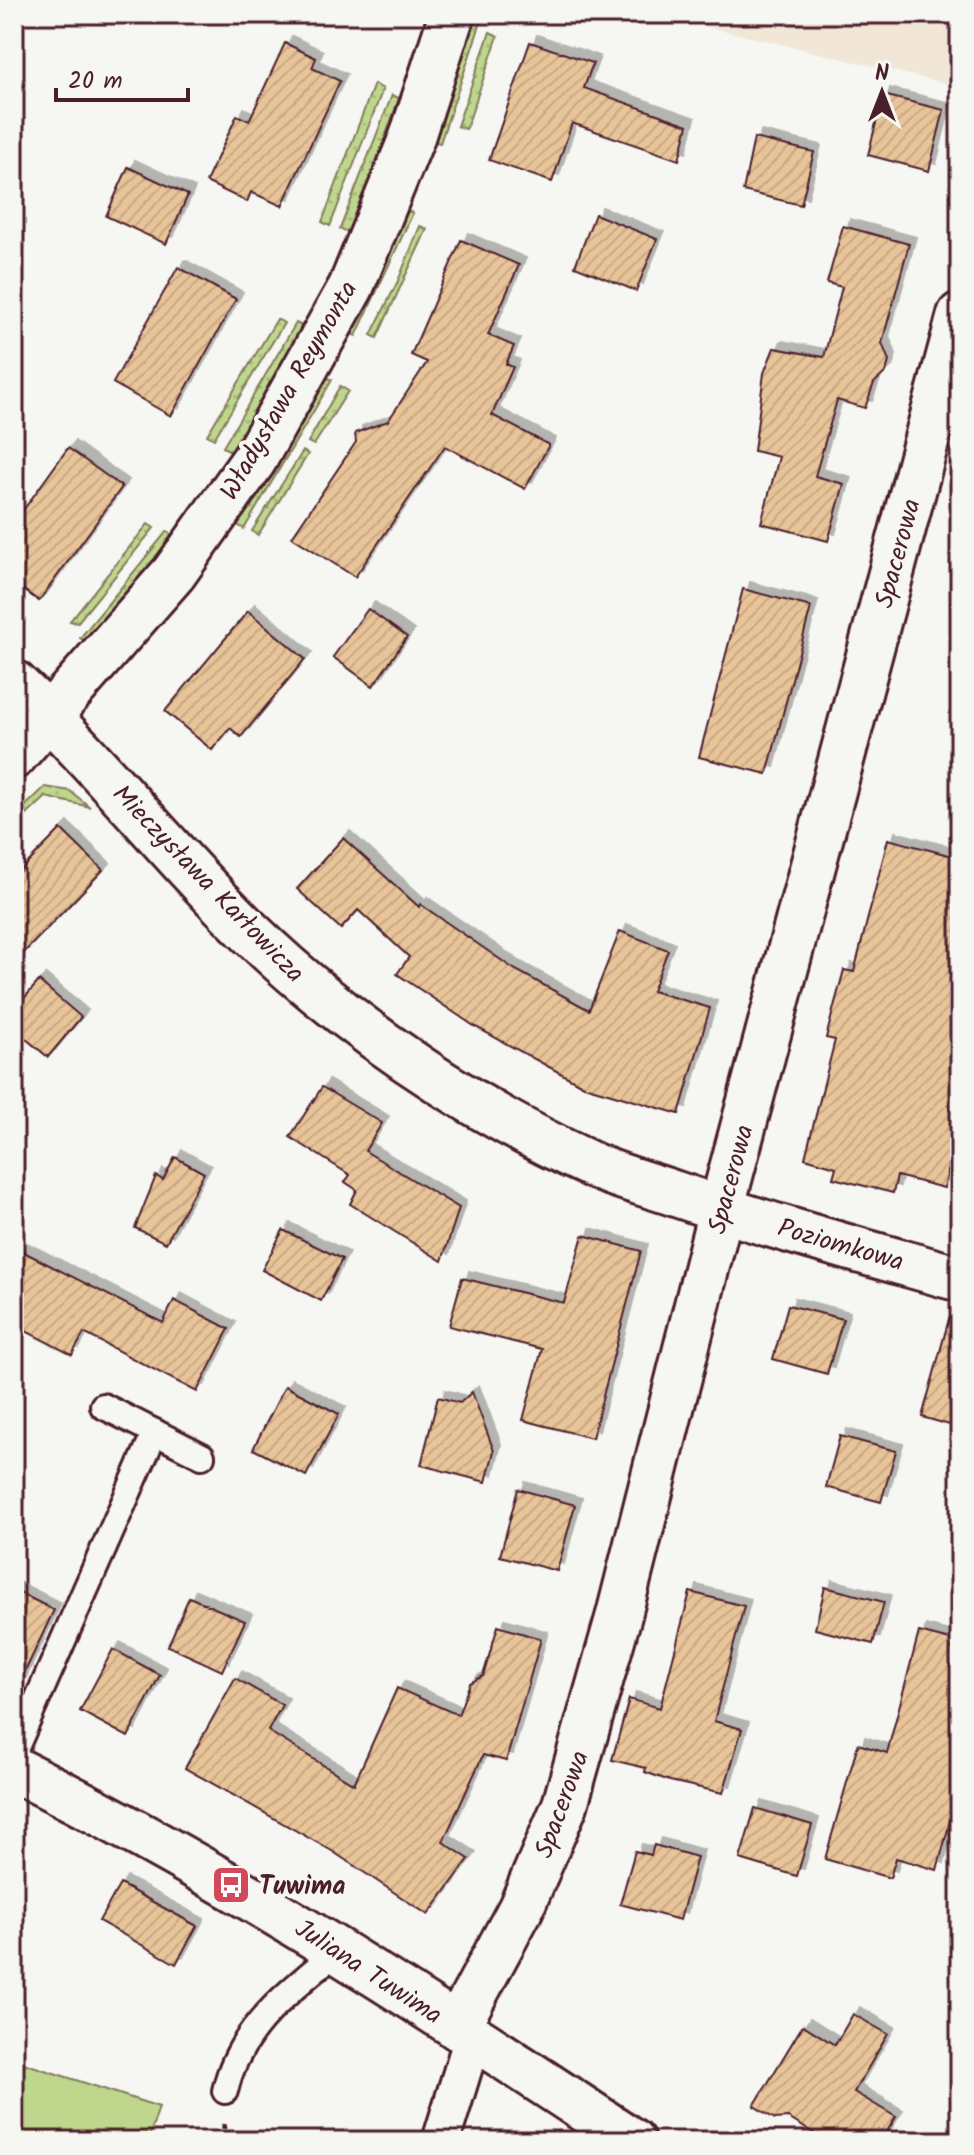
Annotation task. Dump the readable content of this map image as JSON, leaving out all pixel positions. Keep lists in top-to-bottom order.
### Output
{
  "streets": {
    "street": [
      "Władysława Reymonta",
      "Spacerowa",
      "Mieczysława Karłowicza",
      "Poziomkowa",
      "Juliana Tuwima"
    ]
  },
  "crossings": [
    ["Władysława Reymonta", "Mieczysława Karłowicza"],
    ["Spacerowa", "Mieczysława Karłowicza"],
    ["Spacerowa", "Poziomkowa"],
    ["Spacerowa", "Juliana Tuwima"],
    ["Mieczysława Karłowicza", "Poziomkowa"]
  ],
  "places": {
    "bus stop": ["Tuwima"]
  },
  "scale_bar": "20 m",
  "north": "top"
}
